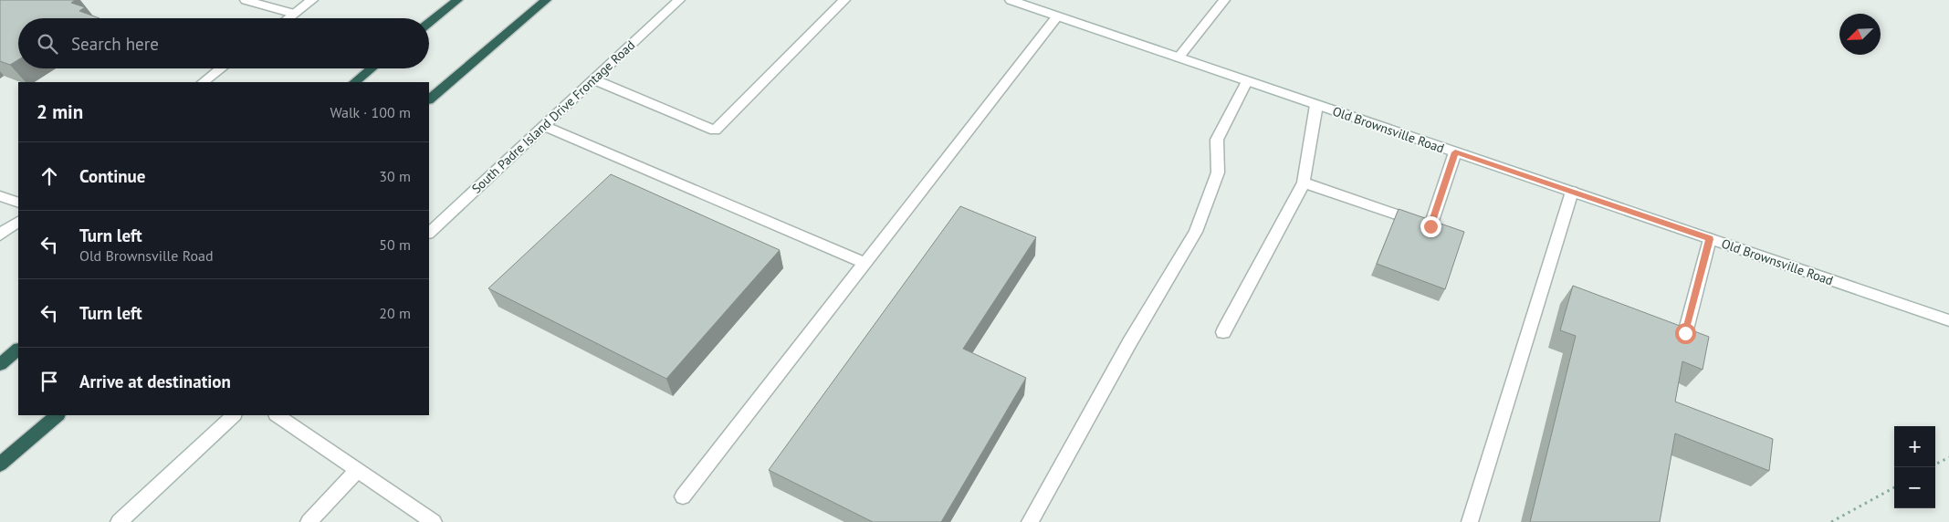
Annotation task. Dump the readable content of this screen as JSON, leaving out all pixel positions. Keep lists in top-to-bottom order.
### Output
{
  "streets": {
    "main road": ["South Padre Island Drive Frontage Road", "Old Brownsville Road"]
  },
  "north": "bottom left",
  "page": {
    "search": "Search here",
    "heading": ["2 min", "Walk · 100 m"],
    "list": [
      ["Continue", "30 m"],
      ["Turn left", "Old Brownsville Road", "50 m"],
      ["Turn left", "20 m"],
      "Arrive at destination"
    ],
    "map_buttons": ["+", "−"]
  }
}
